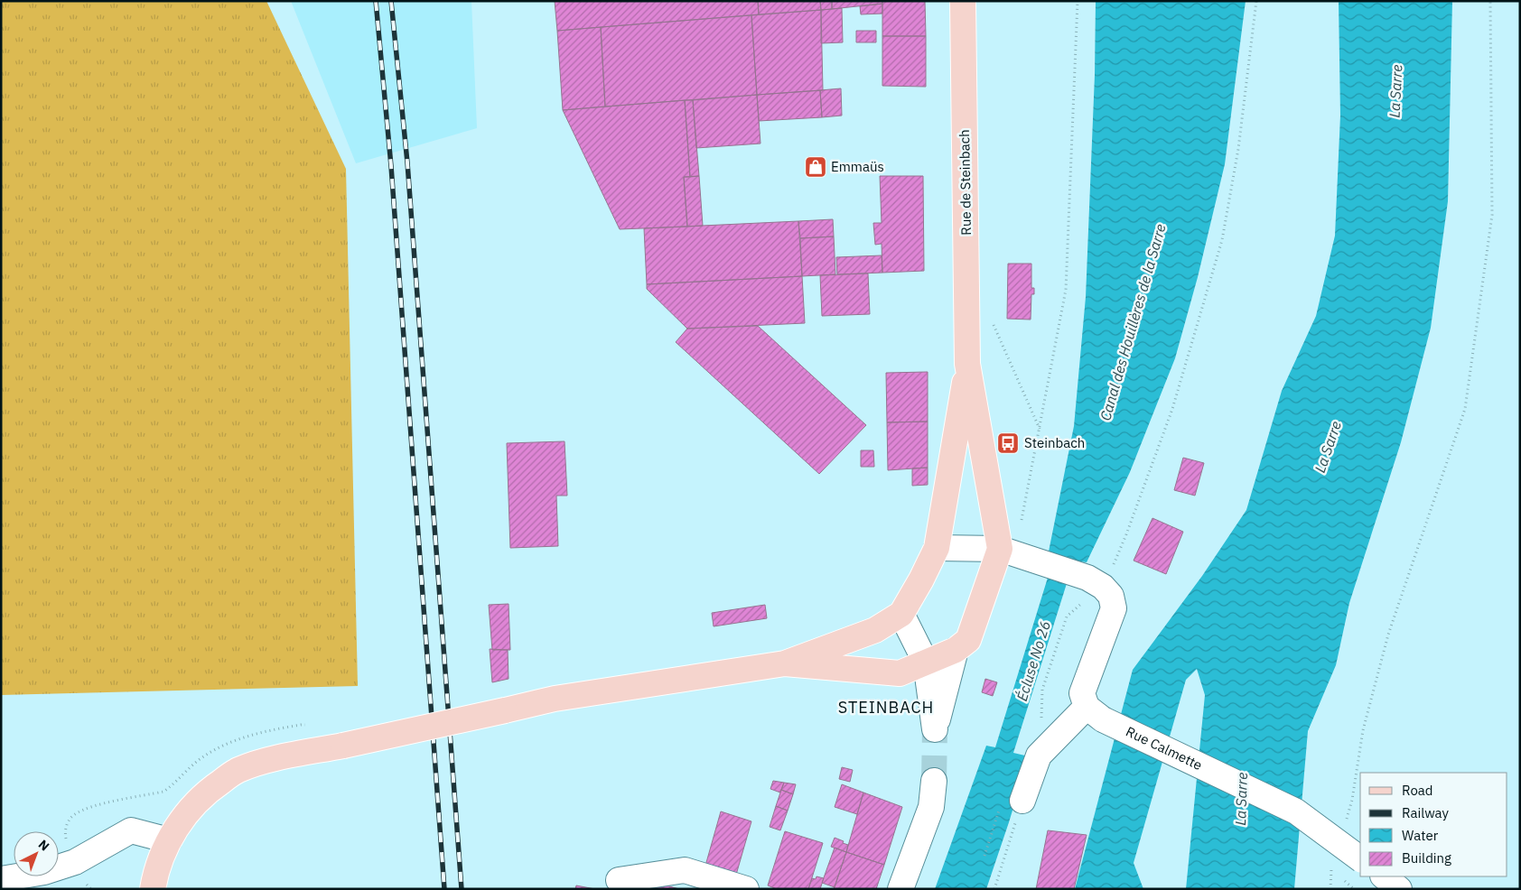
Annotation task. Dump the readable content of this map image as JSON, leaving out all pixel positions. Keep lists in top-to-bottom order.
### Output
{
  "streets": {
    "main road": ["Rue de Steinbach"],
    "street": ["Rue Calmette"]
  },
  "districts": ["STEINBACH"],
  "water": ["La Sarre", "Canal des Houillères de la Sarre", "Écluse No 26"],
  "places": {
    "shop": ["Emmaüs"],
    "bus stop": ["Steinbach"]
  },
  "legend": [
    "Road",
    "Railway",
    "Water",
    "Building"
  ],
  "north": "top right"
}
